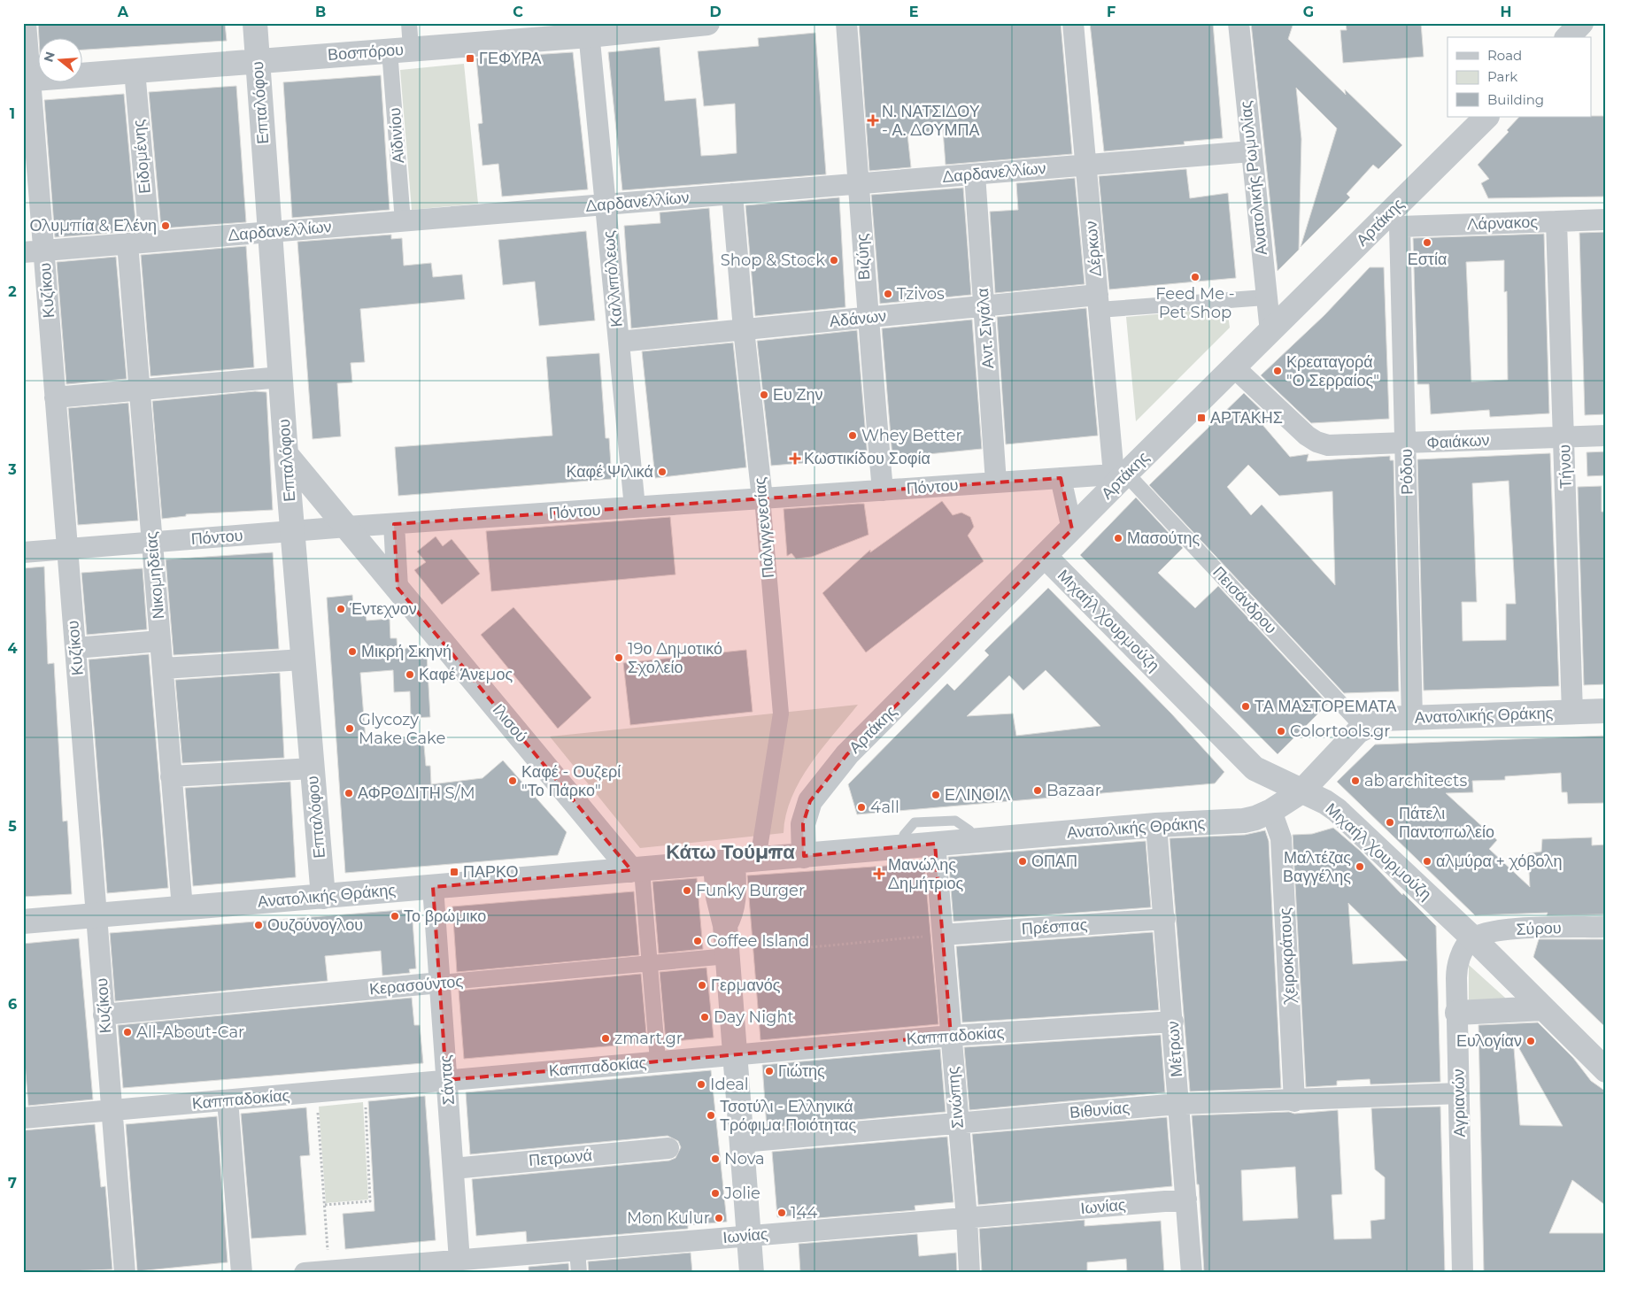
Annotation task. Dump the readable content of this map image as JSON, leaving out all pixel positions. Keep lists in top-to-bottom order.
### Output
{
  "streets": {
    "street": [
      "Βοσπόρου",
      "Επταλόφου",
      "Αϊδινίου",
      "Ειδομένης",
      "Δαρδανελλίων",
      "Ανατολικής Ρωμυλίας",
      "Αρτάκης",
      "Λάρνακος",
      "Δέρκων",
      "Βιζύης",
      "Καλλιπόλεως",
      "Κυζίκου",
      "Αδάνων",
      "Αντ. Σιγάλα",
      "Φαιάκων",
      "Τήνου",
      "Ρόδου",
      "Πόντου",
      "Παλιγγενεσίας",
      "Νικομηδείας",
      "Πεισάνδρου",
      "Μιχαήλ Χουρμούζη",
      "Ανατολικής Θράκης",
      "Ιλισού",
      "Πρέσπας",
      "Σύρου",
      "Χειροκράτους",
      "Κερασούντος",
      "Καππαδοκίας",
      "Μέτρων",
      "Σάντας",
      "Σινώπης",
      "Αγριανών",
      "Βιθυνίας",
      "Πετρωνά",
      "Ιωνίας"
    ]
  },
  "crossings": [
    ["Βοσπόρου", "Επταλόφου"],
    ["Βοσπόρου", "Αϊδινίου"],
    ["Βοσπόρου", "Ειδομένης"],
    ["Βοσπόρου", "Καλλιπόλεως"],
    ["Βοσπόρου", "Κυζίκου"],
    ["Επταλόφου", "Δαρδανελλίων"],
    ["Επταλόφου", "Πόντου"],
    ["Επταλόφου", "Ανατολικής Θράκης"],
    ["Επταλόφου", "Ιλισού"],
    ["Αϊδινίου", "Δαρδανελλίων"],
    ["Ειδομένης", "Δαρδανελλίων"],
    ["Δαρδανελλίων", "Ανατολικής Ρωμυλίας"],
    ["Δαρδανελλίων", "Δέρκων"],
    ["Δαρδανελλίων", "Βιζύης"],
    ["Δαρδανελλίων", "Καλλιπόλεως"],
    ["Δαρδανελλίων", "Κυζίκου"],
    ["Δαρδανελλίων", "Αντ. Σιγάλα"],
    ["Δαρδανελλίων", "Παλιγγενεσίας"],
    ["Δαρδανελλίων", "Νικομηδείας"],
    ["Ανατολικής Ρωμυλίας", "Αρτάκης"],
    ["Αρτάκης", "Λάρνακος"],
    ["Αρτάκης", "Δέρκων"],
    ["Αρτάκης", "Φαιάκων"],
    ["Αρτάκης", "Ρόδου"],
    ["Αρτάκης", "Πόντου"],
    ["Αρτάκης", "Πεισάνδρου"],
    ["Αρτάκης", "Μιχαήλ Χουρμούζη"],
    ["Αρτάκης", "Ανατολικής Θράκης"],
    ["Λάρνακος", "Τήνου"],
    ["Λάρνακος", "Ρόδου"],
    ["Δέρκων", "Αδάνων"],
    ["Δέρκων", "Πόντου"],
    ["Δέρκων", "Πεισάνδρου"],
    ["Βιζύης", "Αδάνων"],
    ["Βιζύης", "Πόντου"],
    ["Καλλιπόλεως", "Αδάνων"],
    ["Καλλιπόλεως", "Πόντου"],
    ["Κυζίκου", "Πόντου"],
    ["Κυζίκου", "Ανατολικής Θράκης"],
    ["Κυζίκου", "Κερασούντος"],
    ["Κυζίκου", "Καππαδοκίας"],
    ["Αδάνων", "Αντ. Σιγάλα"],
    ["Αδάνων", "Παλιγγενεσίας"],
    ["Αντ. Σιγάλα", "Πόντου"],
    ["Φαιάκων", "Τήνου"],
    ["Φαιάκων", "Ρόδου"],
    ["Τήνου", "Ανατολικής Θράκης"],
    ["Ρόδου", "Ανατολικής Θράκης"],
    ["Πόντου", "Παλιγγενεσίας"],
    ["Πόντου", "Νικομηδείας"],
    ["Πόντου", "Πεισάνδρου"],
    ["Πόντου", "Ιλισού"],
    ["Παλιγγενεσίας", "Ανατολικής Θράκης"],
    ["Νικομηδείας", "Ανατολικής Θράκης"],
    ["Πεισάνδρου", "Ανατολικής Θράκης"],
    ["Μιχαήλ Χουρμούζη", "Ανατολικής Θράκης"],
    ["Μιχαήλ Χουρμούζη", "Σύρου"],
    ["Μιχαήλ Χουρμούζη", "Αγριανών"],
    ["Ανατολικής Θράκης", "Ιλισού"],
    ["Ανατολικής Θράκης", "Χειροκράτους"],
    ["Ανατολικής Θράκης", "Μέτρων"],
    ["Ανατολικής Θράκης", "Σάντας"],
    ["Ανατολικής Θράκης", "Σινώπης"],
    ["Πρέσπας", "Μέτρων"],
    ["Πρέσπας", "Σινώπης"],
    ["Σύρου", "Αγριανών"],
    ["Χειροκράτους", "Βιθυνίας"],
    ["Κερασούντος", "Σάντας"],
    ["Καππαδοκίας", "Μέτρων"],
    ["Καππαδοκίας", "Σάντας"],
    ["Καππαδοκίας", "Σινώπης"],
    ["Μέτρων", "Βιθυνίας"],
    ["Μέτρων", "Ιωνίας"],
    ["Σάντας", "Πετρωνά"],
    ["Σάντας", "Ιωνίας"],
    ["Σινώπης", "Βιθυνίας"],
    ["Σινώπης", "Ιωνίας"],
    ["Αγριανών", "Βιθυνίας"]
  ],
  "districts": ["Κάτω Τούμπα"],
  "places": {
    "transit": ["ΓΕΦΥΡΑ", "ΑΡΤΑΚΗΣ", "ΠΑΡΚΟ"],
    "health": ["Ν. ΝΑΤΣΙΔΟΥ - Α. ΔΟΥΜΠΑ", "Κωστικίδου Σοφία", "Μανώλης Δημήτριος"],
    "other": [
      "Ολυμπία & Ελένη",
      "Εστία",
      "Shop & Stock",
      "Feed Me - Pet Shop",
      "Tzivos",
      "Κρεαταγορά \"Ο Σερραίος\"",
      "Ευ Ζην",
      "Whey Better",
      "Καφέ Ψιλικά",
      "Μασούτης",
      "Έντεχνον",
      "Μικρή Σκηνή",
      "19ο Δημοτικό Σχολείο",
      "Καφέ Άνεμος",
      "ΤΑ ΜΑΣΤΟΡΕΜΑΤΑ",
      "Glycozy Make Cake",
      "Colortools.gr",
      "Καφέ - Ουζερί \"Το Πάρκο\"",
      "ab architects",
      "Bazaar",
      "ΑΦΡΟΔΙΤΗ S/M",
      "ΕΛΙΝΟΙΛ",
      "4all",
      "Πάτελι Παντοπωλείο",
      "ΟΠΑΠ",
      "αλμύρα + χόβολη",
      "Μαλτέζας Βαγγέλης",
      "Funky Burger",
      "Το βρώμικο",
      "Ουζούνογλου",
      "Coffee Island",
      "Γερμανός",
      "Day Night",
      "All-About-Car",
      "zmart.gr",
      "Ευλογίαν",
      "Γιώτης",
      "Ideal",
      "Τσοτύλι - Ελληνικά Τρόφιμα Ποιότητας",
      "Nova",
      "Jolie",
      "144",
      "Mon Kulur"
    ]
  },
  "legend": ["Road", "Park", "Building"],
  "north": "left",
  "grid": {
    "columns": [
      "A",
      "B",
      "C",
      "D",
      "E",
      "F",
      "G",
      "H"
    ],
    "rows": [
      "1",
      "2",
      "3",
      "4",
      "5",
      "6",
      "7"
    ]
  }
}
